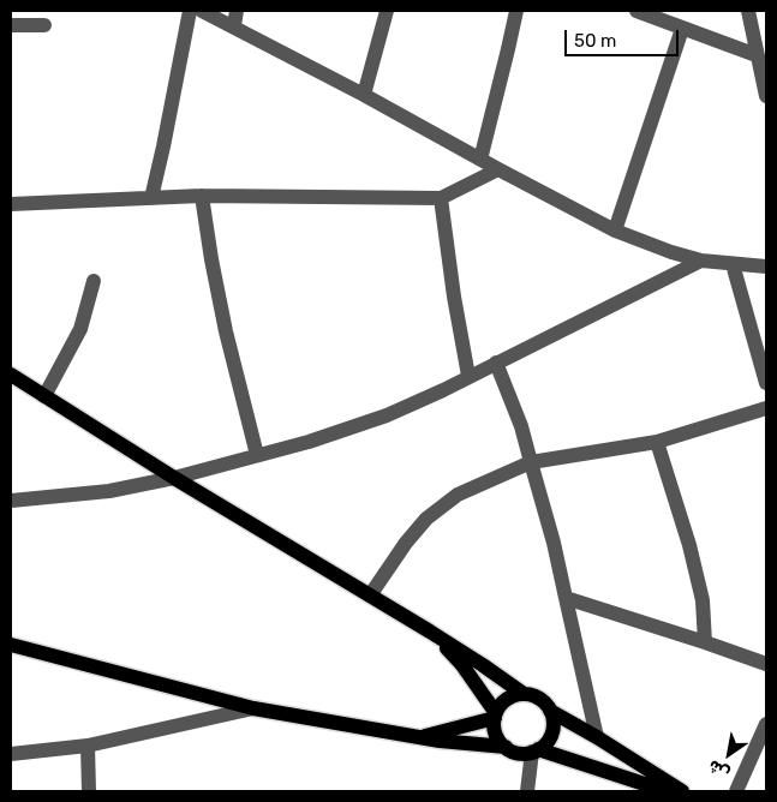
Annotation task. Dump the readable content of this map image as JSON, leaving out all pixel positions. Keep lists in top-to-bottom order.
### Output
{
  "scale_bar": "50 m",
  "north": "bottom left"
}
